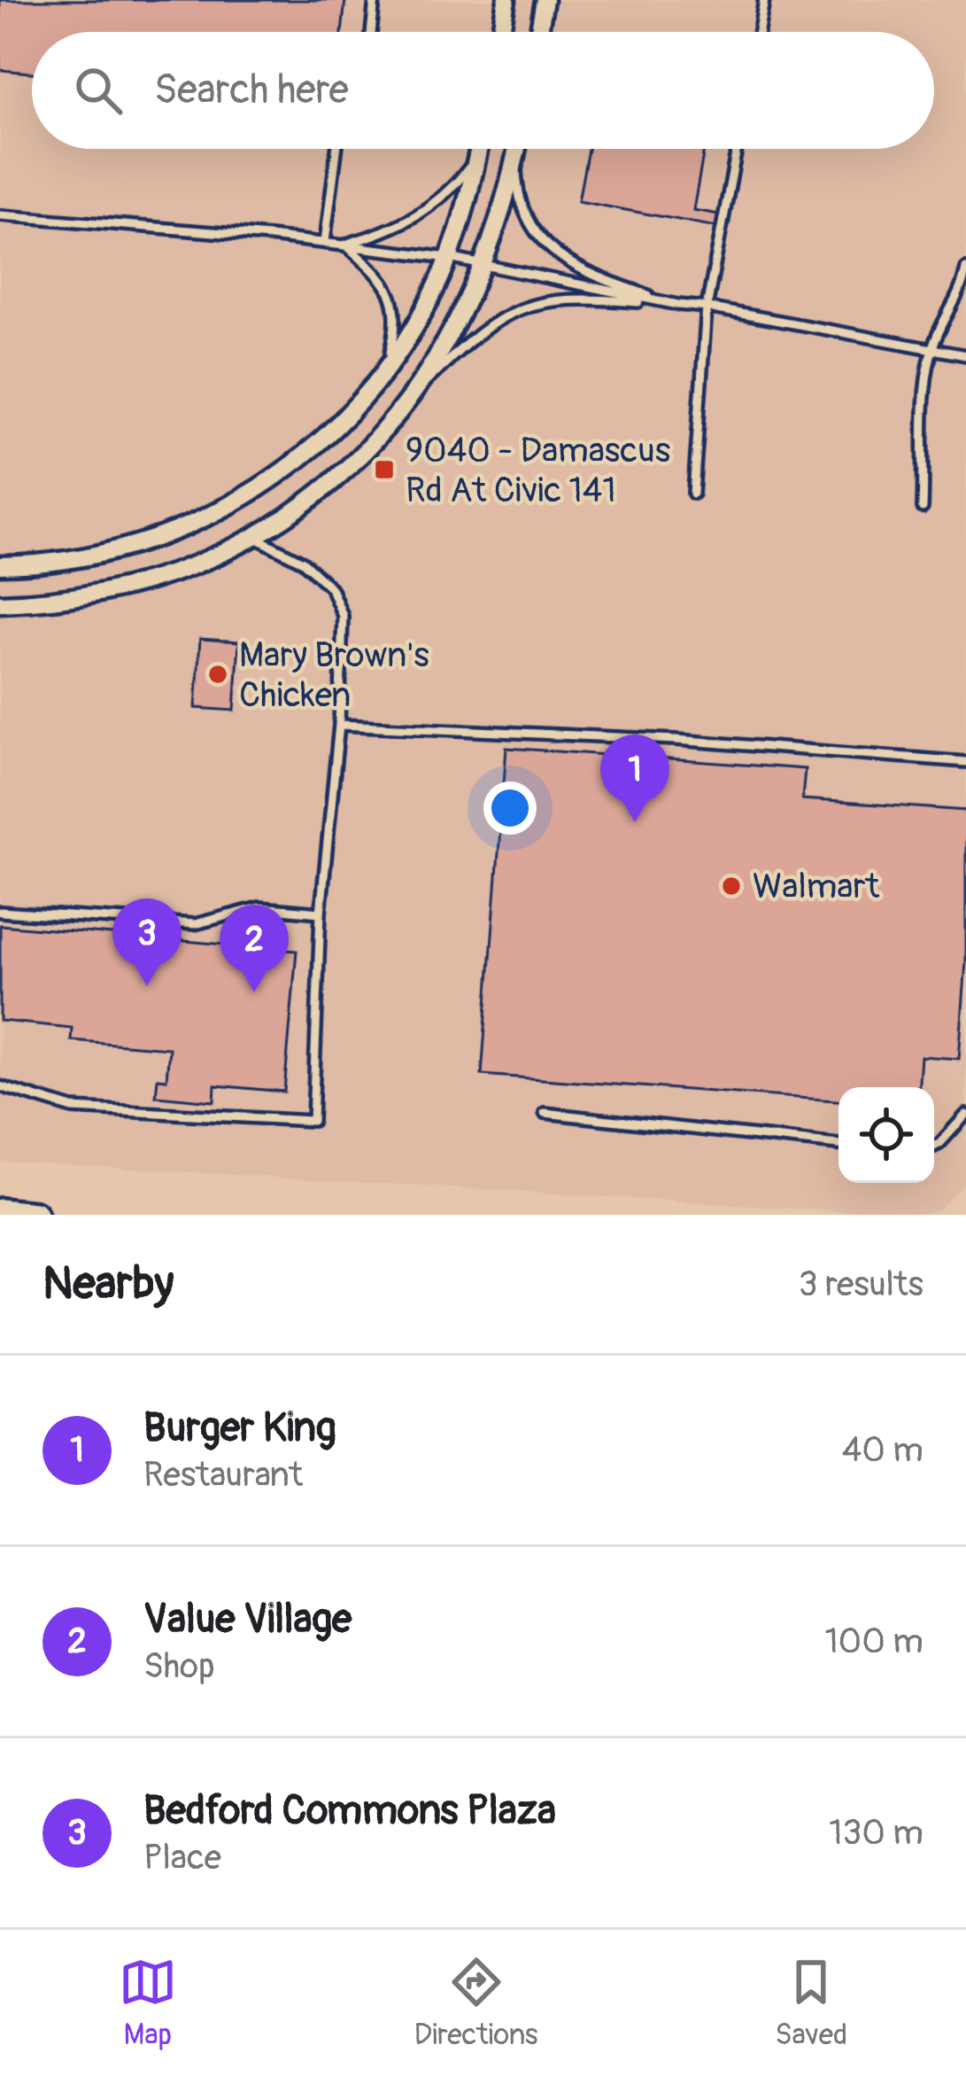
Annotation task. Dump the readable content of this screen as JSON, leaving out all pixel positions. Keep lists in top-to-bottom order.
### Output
{
  "places": {
    "transit": ["9040 - Damascus Rd At Civic 141"],
    "other": ["Mary Brown's Chicken", "Walmart"]
  },
  "page": {
    "search": "Search here",
    "pins": ["1", "3", "2"],
    "heading": ["Nearby", "3 results"],
    "list": [
      {
        "mark": "1",
        "name": "Burger King",
        "note": "Restaurant",
        "value": "40 m"
      },
      {
        "mark": "2",
        "name": "Value Village",
        "note": "Shop",
        "value": "100 m"
      },
      {
        "mark": "3",
        "name": "Bedford Commons Plaza",
        "note": "Place",
        "value": "130 m"
      }
    ],
    "nav": ["Map", "Directions", "Saved"]
  }
}
